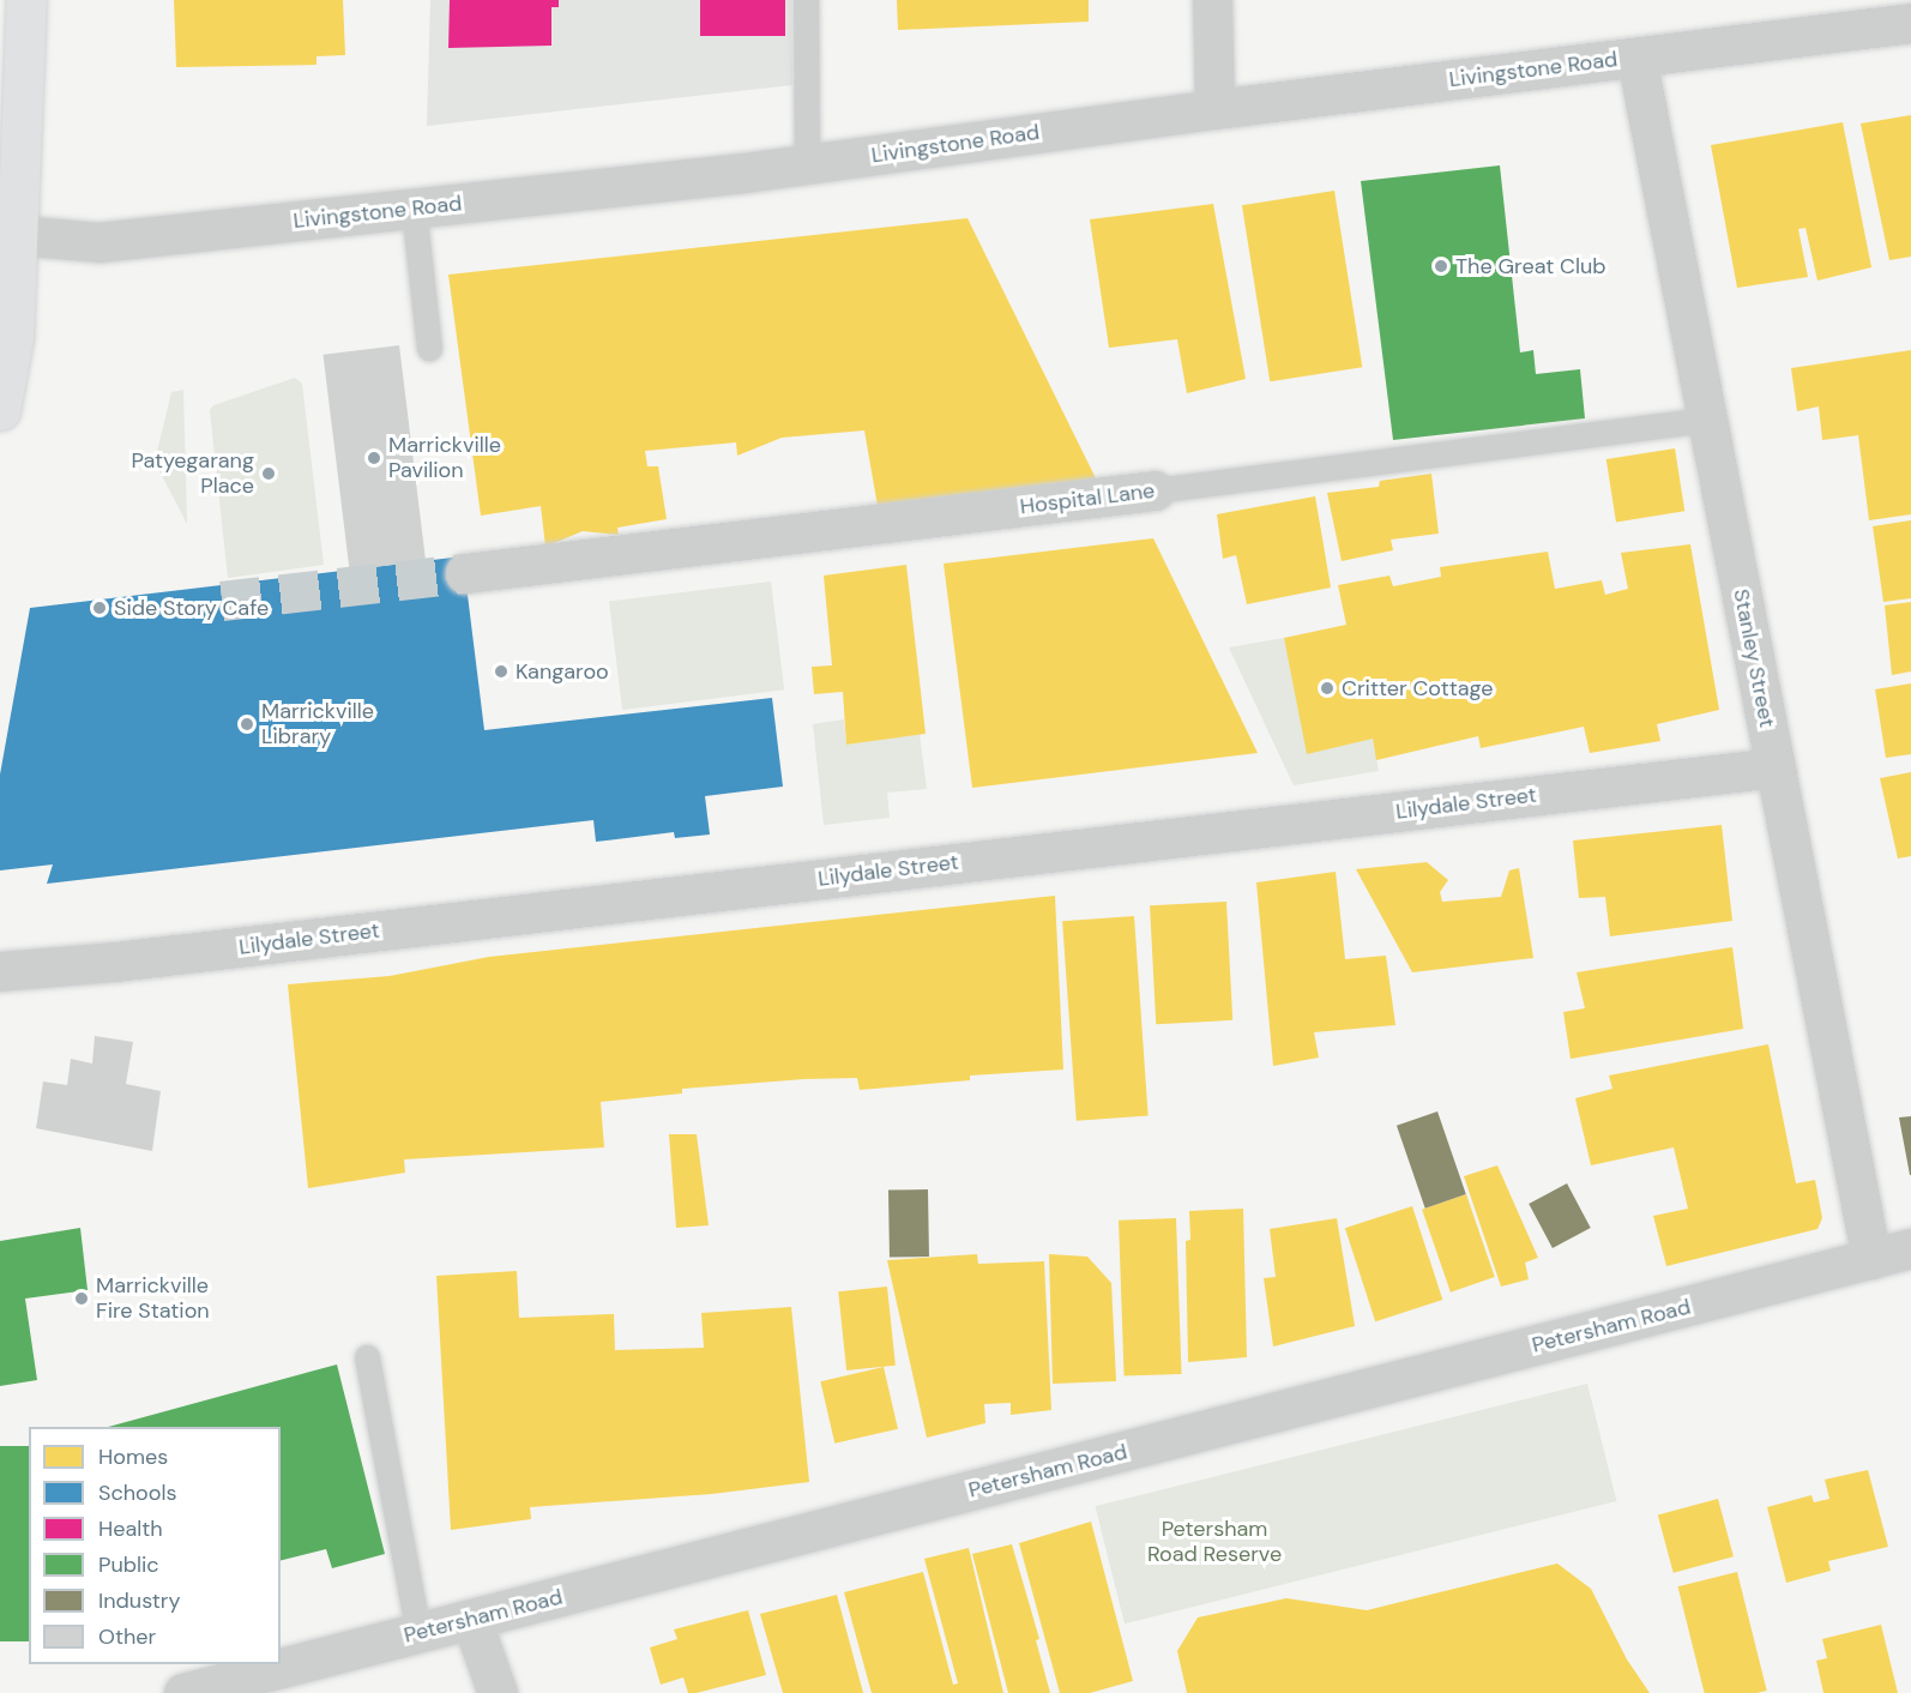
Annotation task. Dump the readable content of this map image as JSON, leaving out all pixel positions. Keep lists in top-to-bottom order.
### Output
{
  "streets": {
    "street": [
      "Livingstone Road",
      "Hospital Lane",
      "Stanley Street",
      "Lilydale Street",
      "Petersham Road"
    ]
  },
  "crossings": [
    ["Livingstone Road", "Stanley Street"],
    ["Hospital Lane", "Stanley Street"],
    ["Stanley Street", "Lilydale Street"],
    ["Stanley Street", "Petersham Road"]
  ],
  "parks": ["Petersham Road Reserve"],
  "places": [
    "The Great Club",
    "Marrickville Pavilion",
    "Patyegarang Place",
    "Side Story Cafe",
    "Kangaroo",
    "Critter Cottage",
    "Marrickville Library",
    "Marrickville Fire Station"
  ],
  "legend": [
    "Homes",
    "Schools",
    "Health",
    "Public",
    "Industry",
    "Other"
  ]
}
